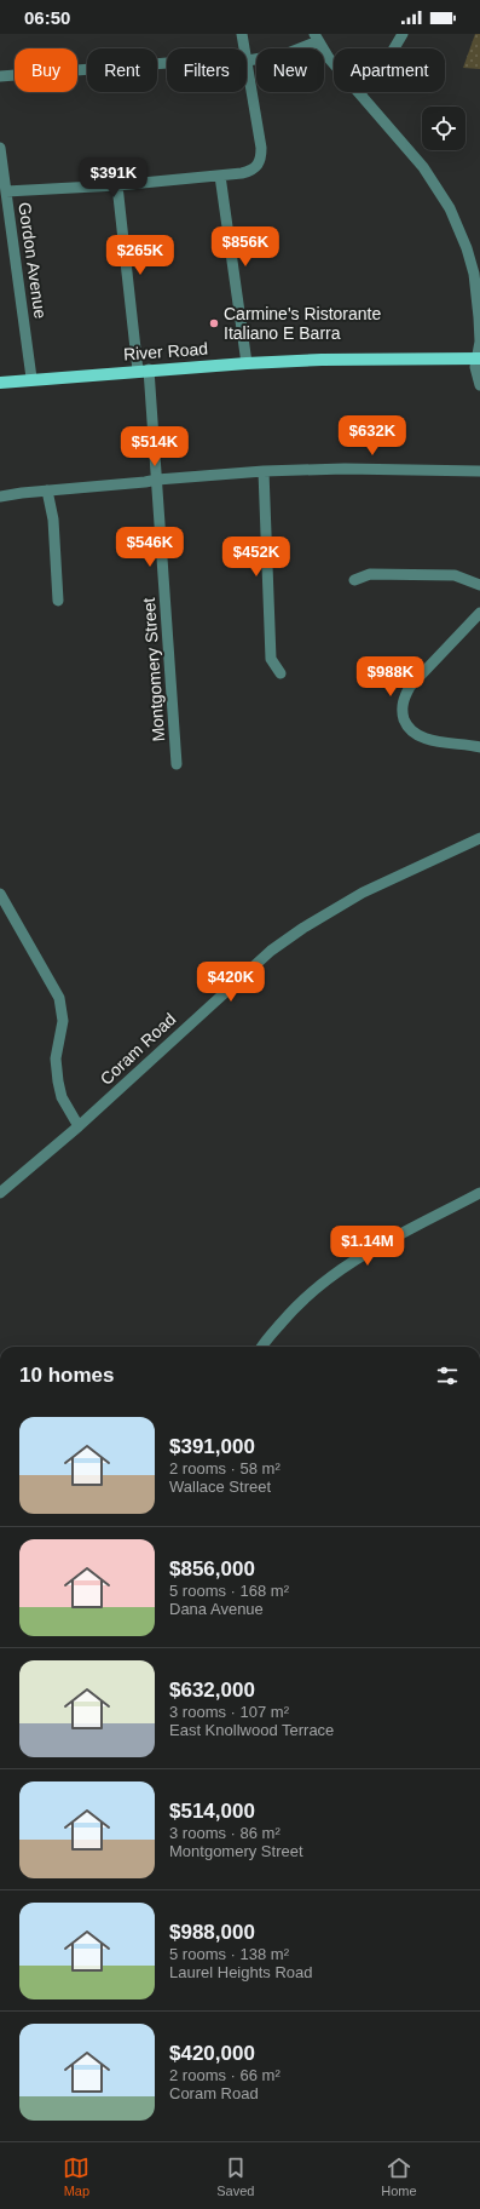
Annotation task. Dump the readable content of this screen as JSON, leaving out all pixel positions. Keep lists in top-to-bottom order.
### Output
{
  "streets": {
    "main road": ["River Road"],
    "street": ["Gordon Avenue", "Montgomery Street", "Coram Road"]
  },
  "crossings": [
    ["Gordon Avenue", "River Road"],
    ["River Road", "Montgomery Street"]
  ],
  "places": ["Carmine's Ristorante Italiano E Barra"],
  "page": {
    "status": "06:50",
    "chip": [
      "Buy",
      "Rent",
      "Filters",
      "New",
      "Apartment"
    ],
    "price": [
      "$391K",
      "$856K",
      "$265K",
      "$632K",
      "$514K",
      "$546K",
      "$452K",
      "$988K",
      "$420K",
      "$1.14M"
    ],
    "heading": "10 homes",
    "list": [
      {
        "name": "$391,000",
        "note": "2 rooms · 58 m² · Wallace Street"
      },
      {
        "name": "$856,000",
        "note": "5 rooms · 168 m² · Dana Avenue"
      },
      {
        "name": "$632,000",
        "note": "3 rooms · 107 m² · East Knollwood Terrace"
      },
      {
        "name": "$514,000",
        "note": "3 rooms · 86 m² · Montgomery Street"
      },
      {
        "name": "$988,000",
        "note": "5 rooms · 138 m² · Laurel Heights Road"
      },
      {
        "name": "$420,000",
        "note": "2 rooms · 66 m² · Coram Road"
      }
    ],
    "tabs": ["Map", "Saved", "Home"]
  }
}
